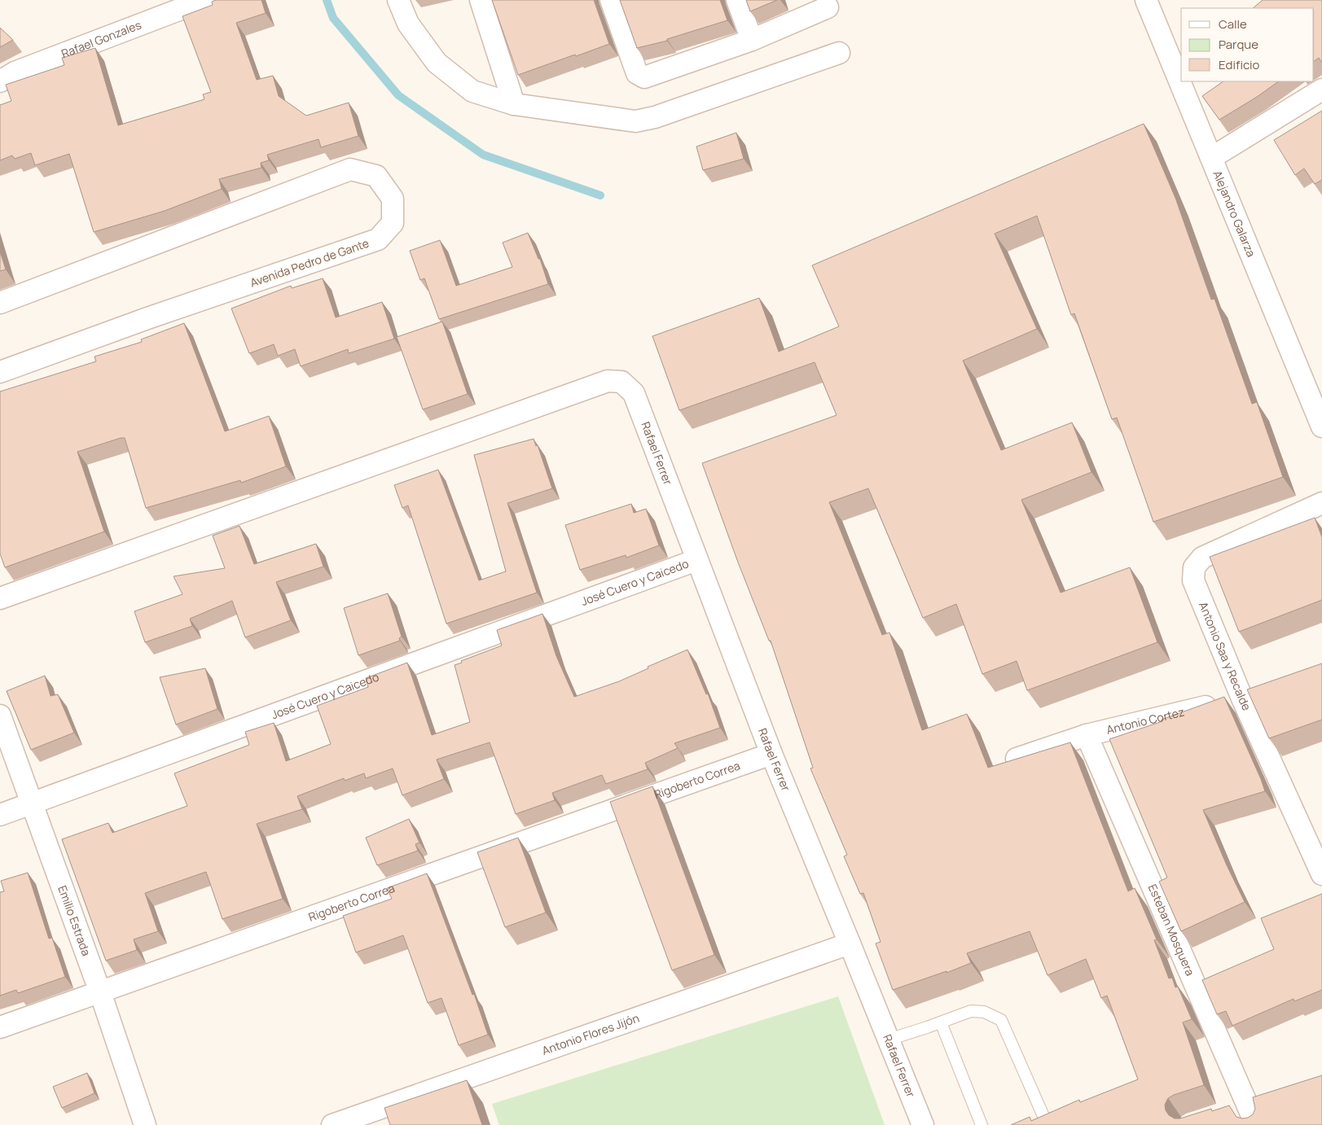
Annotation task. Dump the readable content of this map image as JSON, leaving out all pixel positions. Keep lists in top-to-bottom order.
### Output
{
  "streets": {
    "street": [
      "Rafael Gonzales",
      "Alejandro Galarza",
      "Avenida Pedro de Gante",
      "Rafael Ferrer",
      "José Cuero y Caicedo",
      "Antonio Saa y Recalde",
      "Antonio Cortez",
      "Rigoberto Correa",
      "Emilio Estrada",
      "Esteban Mosquera",
      "Antonio Flores Jijón"
    ]
  },
  "crossings": [
    ["Rafael Ferrer", "José Cuero y Caicedo"],
    ["Rafael Ferrer", "Rigoberto Correa"],
    ["Rafael Ferrer", "Antonio Flores Jijón"],
    ["José Cuero y Caicedo", "Emilio Estrada"],
    ["Antonio Saa y Recalde", "Antonio Cortez"],
    ["Antonio Cortez", "Esteban Mosquera"],
    ["Rigoberto Correa", "Emilio Estrada"]
  ],
  "legend": ["Calle", "Parque", "Edificio"]
}
